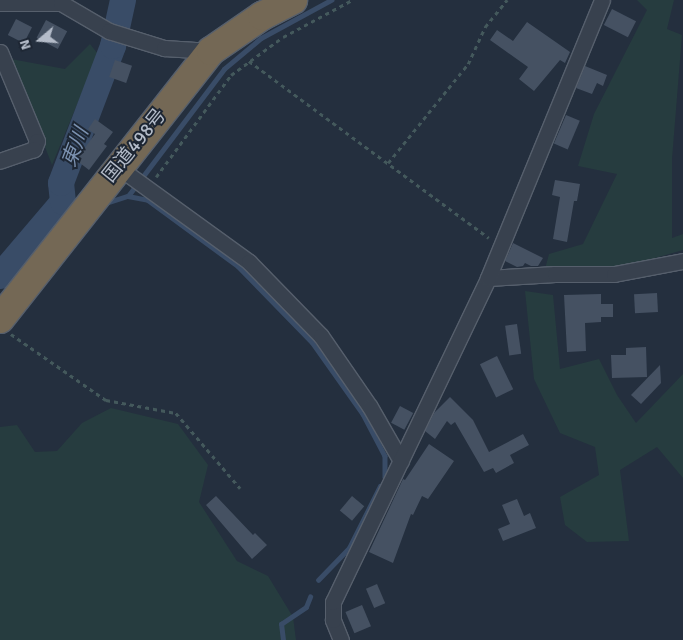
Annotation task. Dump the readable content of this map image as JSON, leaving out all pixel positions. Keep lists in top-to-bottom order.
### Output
{
  "streets": {
    "highway": ["国道498号"]
  },
  "water": ["東川"],
  "north": "left"
}
